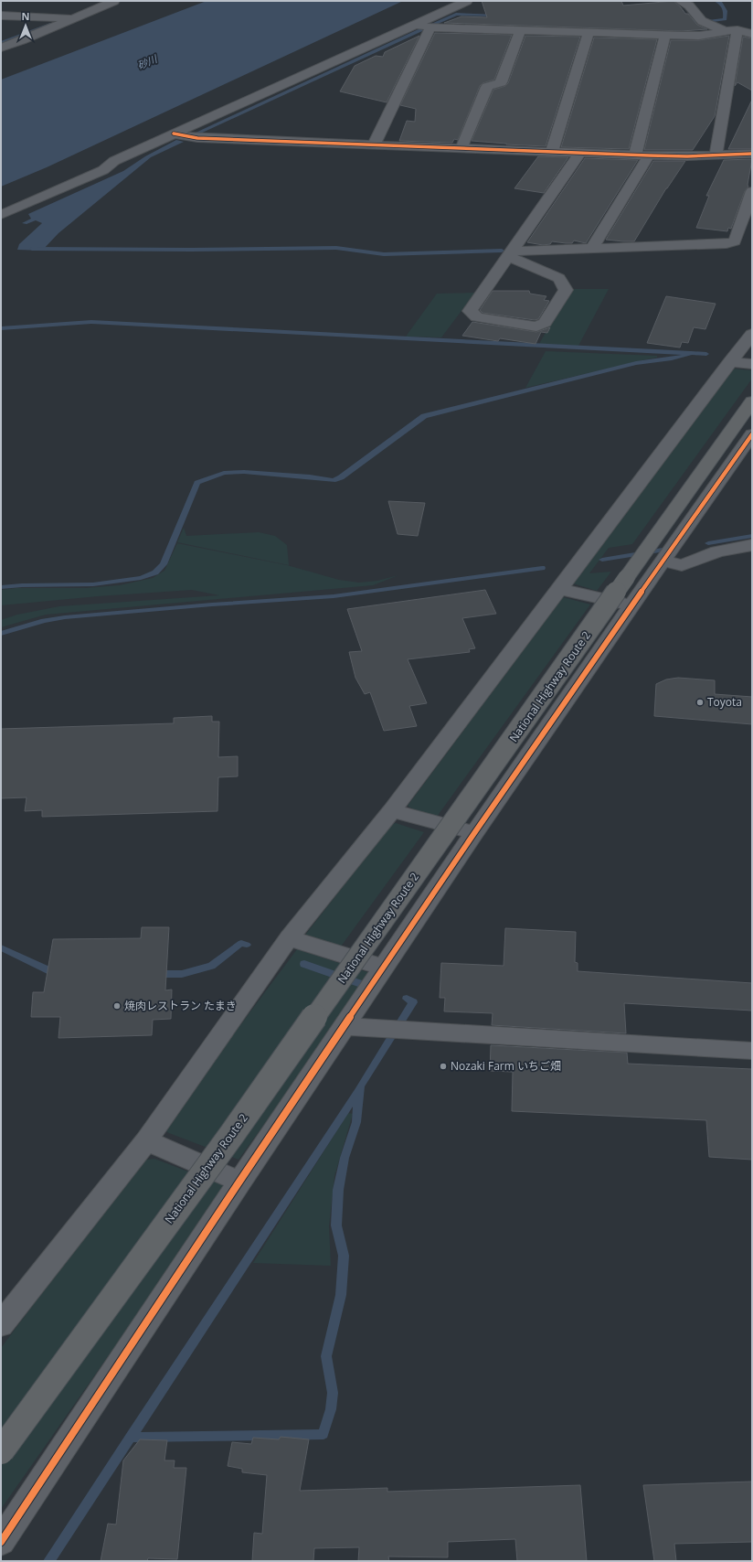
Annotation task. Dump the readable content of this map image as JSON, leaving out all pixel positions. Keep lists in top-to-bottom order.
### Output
{
  "streets": {
    "highway": ["National Highway Route 2"]
  },
  "water": ["砂川"],
  "places": ["Toyota", "焼肉レストラン たまき", "Nozaki Farm いちご畑"],
  "north": "top"
}
